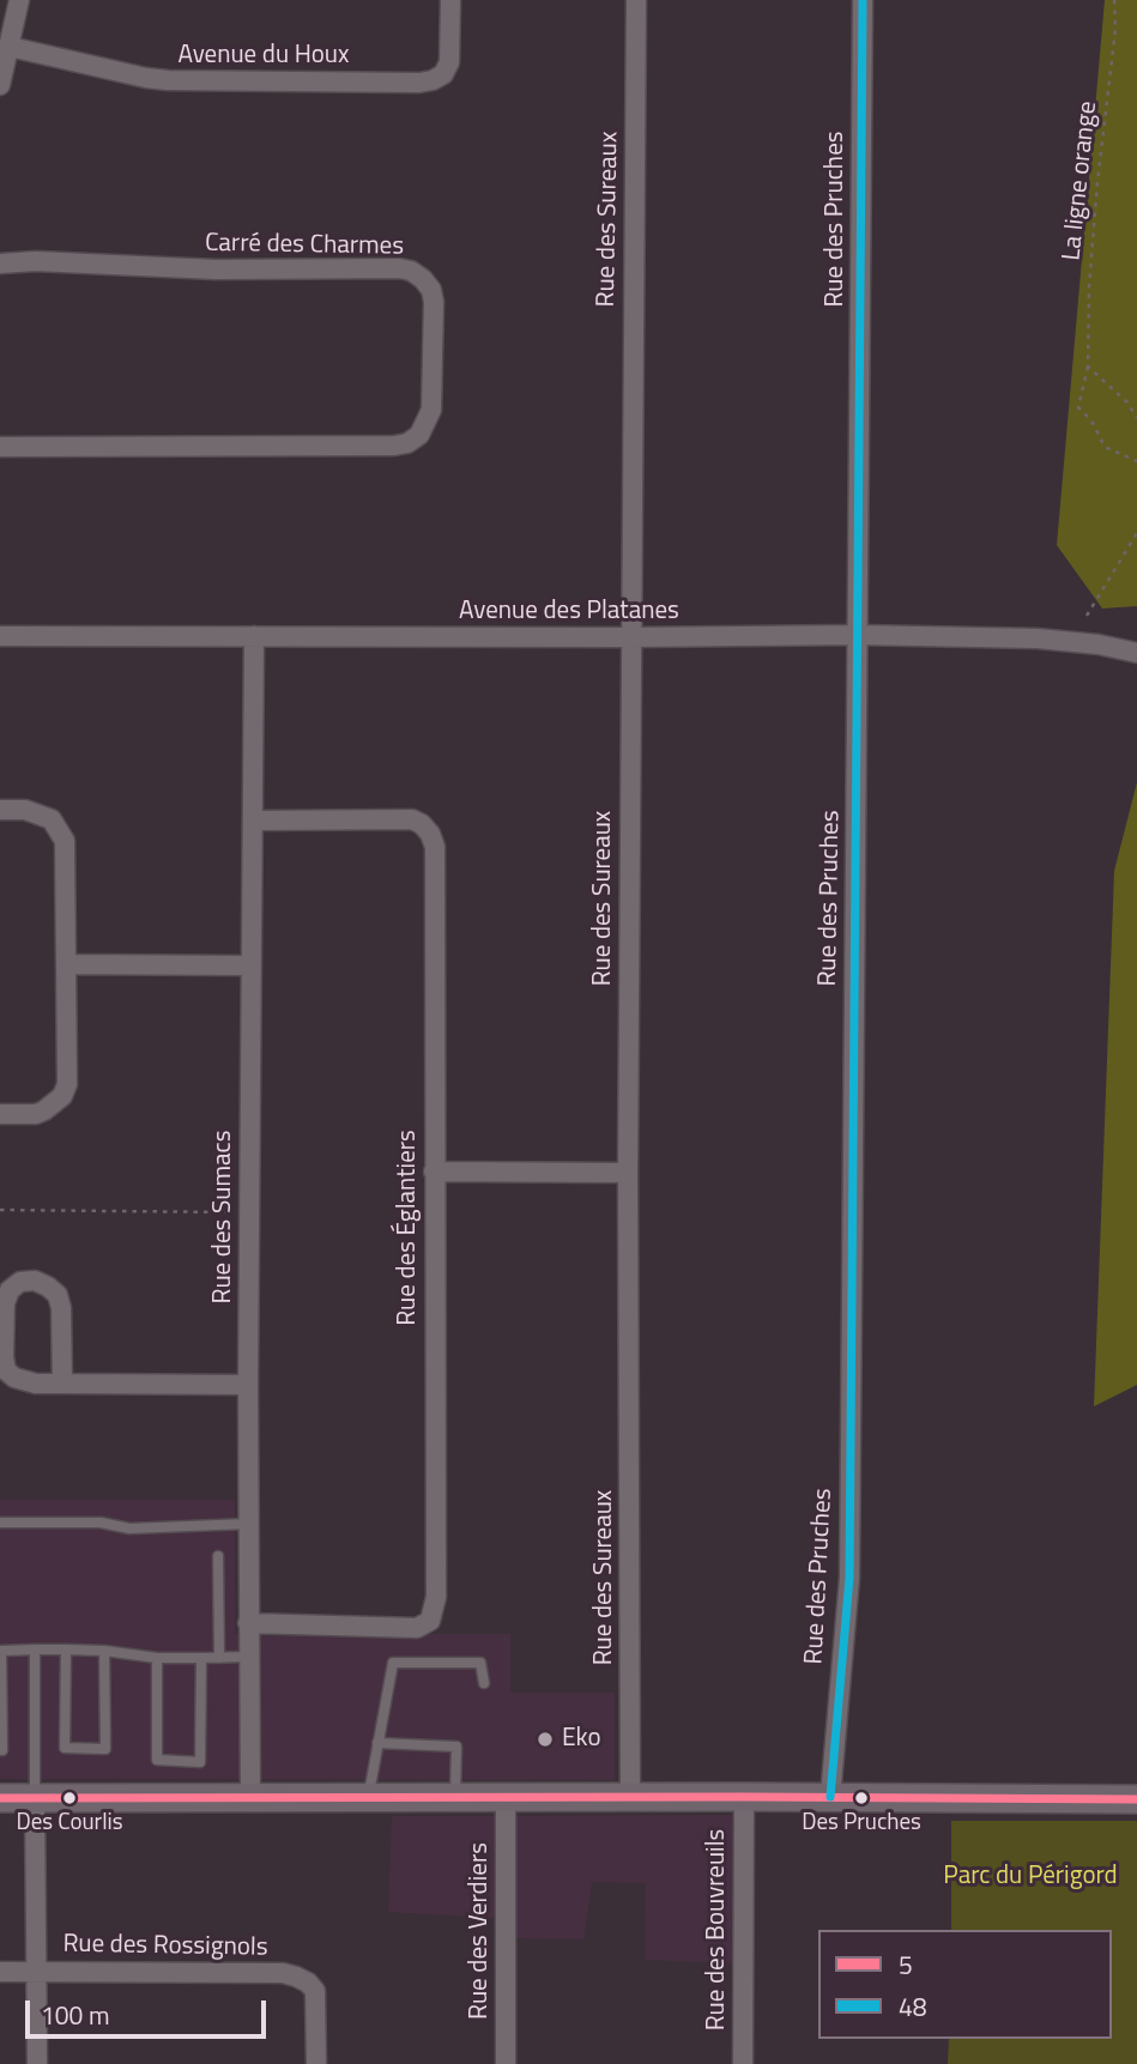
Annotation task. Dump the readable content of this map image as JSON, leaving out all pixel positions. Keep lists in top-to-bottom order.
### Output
{
  "streets": {
    "street": [
      "Avenue du Houx",
      "Rue des Sureaux",
      "Rue des Pruches",
      "Carré des Charmes",
      "Avenue des Platanes",
      "Rue des Sumacs",
      "Rue des Églantiers",
      "Rue des Bouvreuils",
      "Rue des Verdiers",
      "Rue des Rossignols"
    ],
    "path": ["La ligne orange"]
  },
  "crossings": [
    ["Rue des Sureaux", "Avenue des Platanes"],
    ["Rue des Pruches", "Avenue des Platanes"],
    ["Avenue des Platanes", "Rue des Sumacs"],
    ["Rue des Sumacs", "Rue des Églantiers"]
  ],
  "parks": ["Parc du Périgord"],
  "places": ["Eko", "Des Courlis", "Des Pruches"],
  "lines": ["transit line 48", "transit line 5"],
  "legend": ["5", "48"],
  "scale_bar": "100 m"
}
